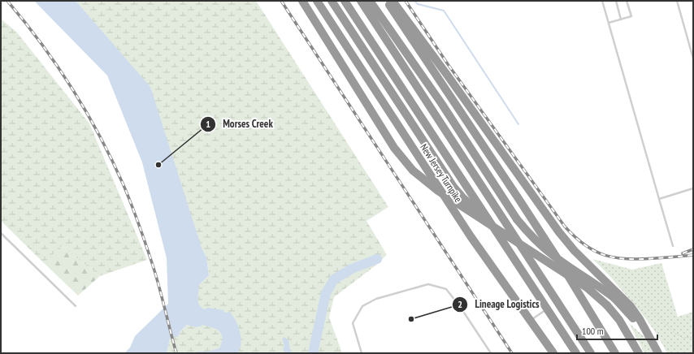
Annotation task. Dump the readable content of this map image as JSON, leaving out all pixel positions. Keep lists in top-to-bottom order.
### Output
{
  "streets": {
    "highway": ["New Jersey Turnpike"]
  },
  "places": ["Morses Creek", "Lineage Logistics"],
  "scale_bar": "100 m"
}
